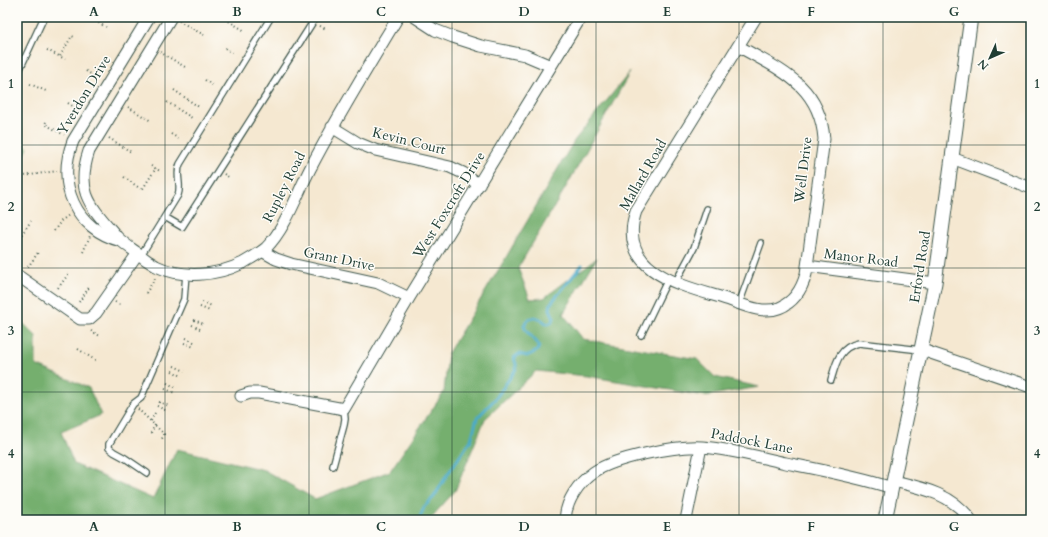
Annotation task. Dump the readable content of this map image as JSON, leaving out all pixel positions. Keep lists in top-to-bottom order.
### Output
{
  "streets": {
    "street": [
      "Yverdon Drive",
      "Kevin Court",
      "Well Drive",
      "Mallard Road",
      "Rupley Road",
      "West Foxcroft Drive",
      "Manor Road",
      "Grant Drive",
      "Erford Road",
      "Paddock Lane"
    ]
  },
  "crossings": [
    ["Yverdon Drive", "Rupley Road"],
    ["Kevin Court", "Rupley Road"],
    ["Kevin Court", "West Foxcroft Drive"],
    ["Well Drive", "Mallard Road"],
    ["Well Drive", "Manor Road"],
    ["Mallard Road", "Manor Road"],
    ["Rupley Road", "Grant Drive"],
    ["West Foxcroft Drive", "Grant Drive"],
    ["Manor Road", "Erford Road"],
    ["Erford Road", "Paddock Lane"]
  ],
  "north": "bottom left",
  "grid": {
    "columns": [
      "A",
      "B",
      "C",
      "D",
      "E",
      "F",
      "G"
    ],
    "rows": [
      "1",
      "2",
      "3",
      "4"
    ]
  }
}
